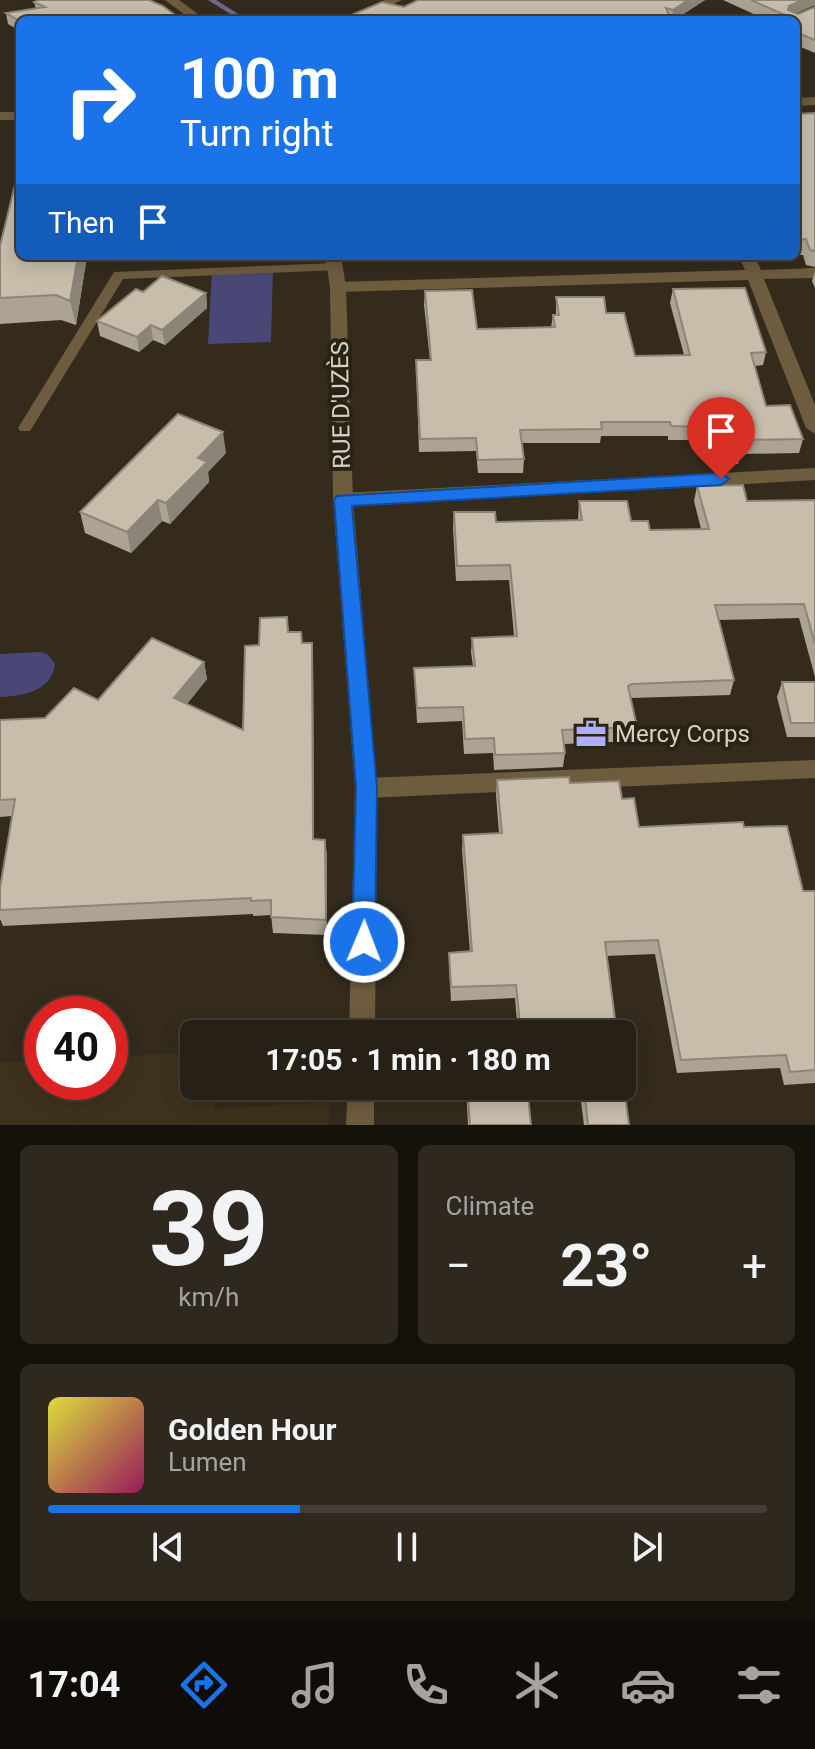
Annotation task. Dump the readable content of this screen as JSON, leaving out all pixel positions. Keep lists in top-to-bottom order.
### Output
{
  "streets": {
    "street": ["RUE D'UZÈS"]
  },
  "places": {
    "office": ["Mercy Corps"]
  },
  "page": {
    "turn": ["100 m", "Turn right"],
    "then": "Then",
    "limit": "40",
    "trip": "17:05 · 1 min · 180 m",
    "tile": [
      ["39", "km/h"],
      "Climate"
    ],
    "heat": ["−", "23°", "+"],
    "song": ["Golden Hour", "Lumen"],
    "tabs": "17:04"
  }
}
